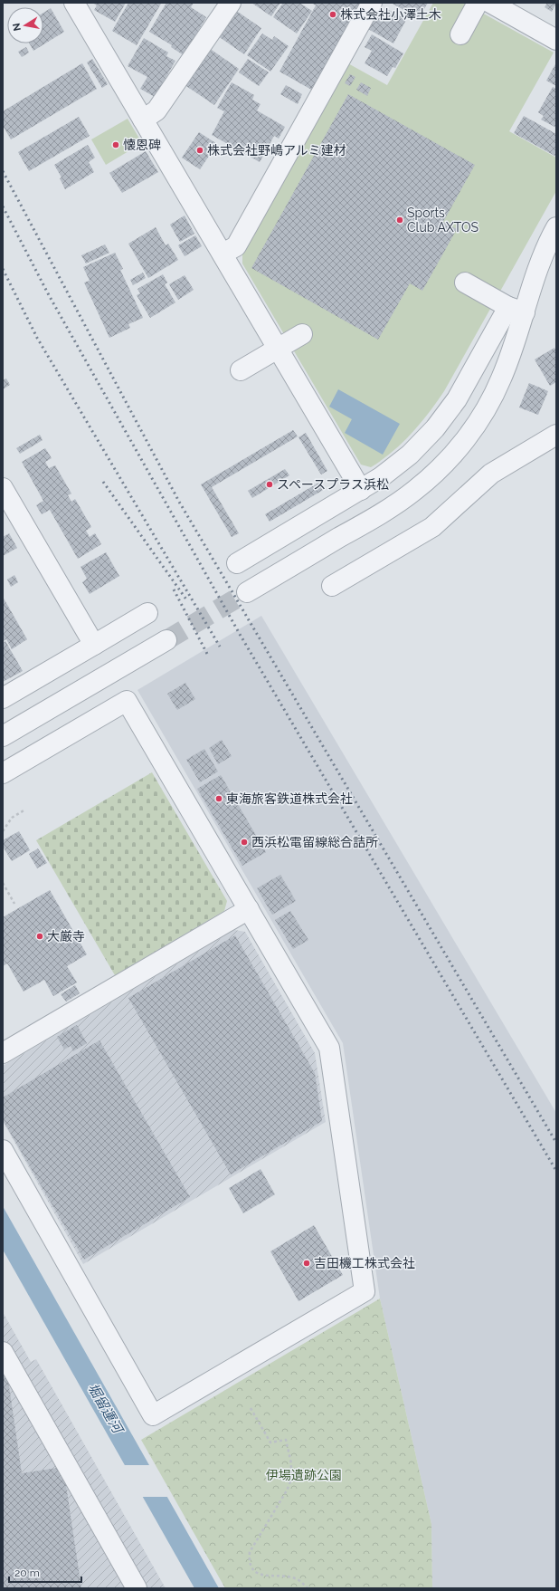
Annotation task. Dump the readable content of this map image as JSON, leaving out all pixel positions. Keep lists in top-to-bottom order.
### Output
{
  "water": ["堀留運河"],
  "parks": ["伊場遺跡公園"],
  "places": [
    "株式会社小澤土木",
    "懐恩碑",
    "株式会社野嶋アルミ建材",
    "Sports Club AXTOS",
    "スペースプラス浜松",
    "東海旅客鉄道株式会社",
    "西浜松電留線総合詰所",
    "大厳寺",
    "吉田機工株式会社"
  ],
  "scale_bar": "20 m",
  "north": "left"
}
